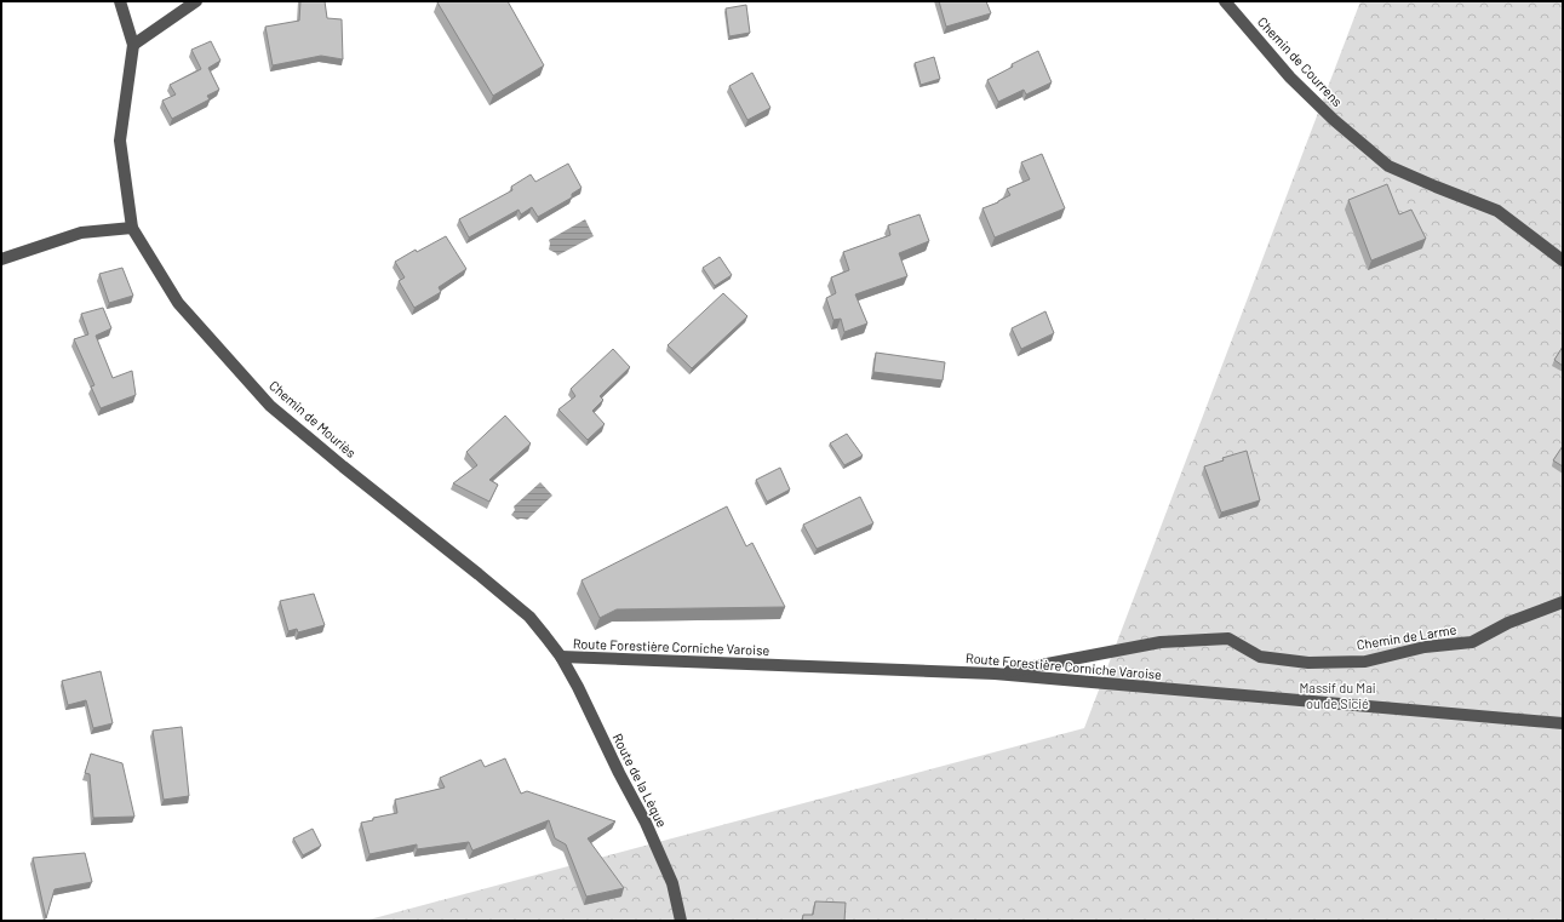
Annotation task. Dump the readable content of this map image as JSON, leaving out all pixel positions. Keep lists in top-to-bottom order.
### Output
{
  "streets": {
    "street": [
      "Chemin de Courrens",
      "Chemin de Mouriès",
      "Chemin de Larme",
      "Route Forestière Corniche Varoise",
      "Route de la Lèque"
    ]
  },
  "crossings": [
    ["Chemin de Mouriès", "Route Forestière Corniche Varoise"],
    ["Chemin de Mouriès", "Route de la Lèque"],
    ["Chemin de Larme", "Route Forestière Corniche Varoise"],
    ["Route Forestière Corniche Varoise", "Route de la Lèque"]
  ],
  "parks": ["Massif du Mai ou de Sicié"]
}
